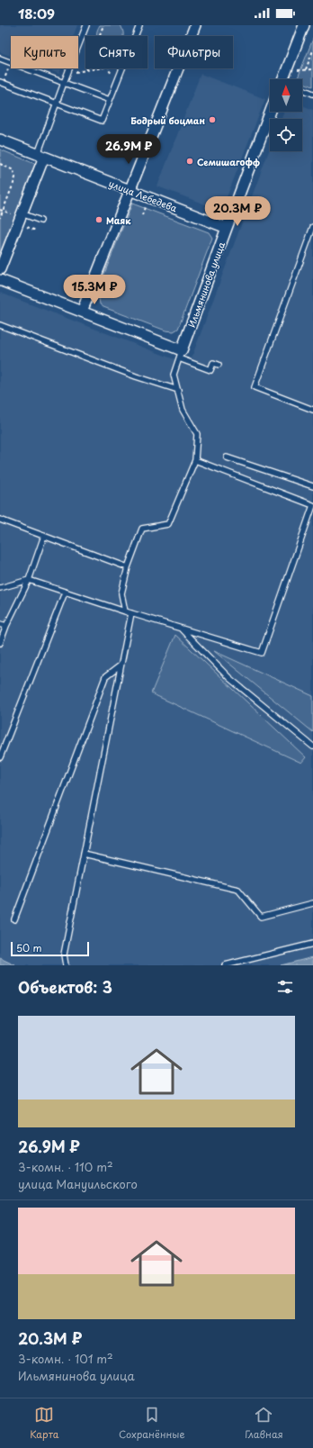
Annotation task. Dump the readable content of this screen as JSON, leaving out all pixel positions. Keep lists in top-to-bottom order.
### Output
{
  "streets": {
    "street": ["улица Лебедева", "Ильмянинова улица"]
  },
  "crossings": [
    ["улица Лебедева", "Ильмянинова улица"]
  ],
  "places": ["Бодрый боцман", "Семишагофф", "Маяк"],
  "scale_bar": "50 m",
  "north": "top",
  "page": {
    "status": "18:09",
    "chip": ["Купить", "Снять", "Фильтры"],
    "price": ["26.9M ₽", "20.3M ₽", "15.3M ₽"],
    "scale": "50 m",
    "heading": "Объектов: 3",
    "list": [
      {
        "name": "26.9M ₽",
        "note": "3-комн. · 110 m² · улица Мануильского"
      },
      {
        "name": "20.3M ₽",
        "note": "3-комн. · 101 m² · Ильмянинова улица"
      }
    ],
    "tabs": ["Карта", "Сохранённые", "Главная"]
  }
}
